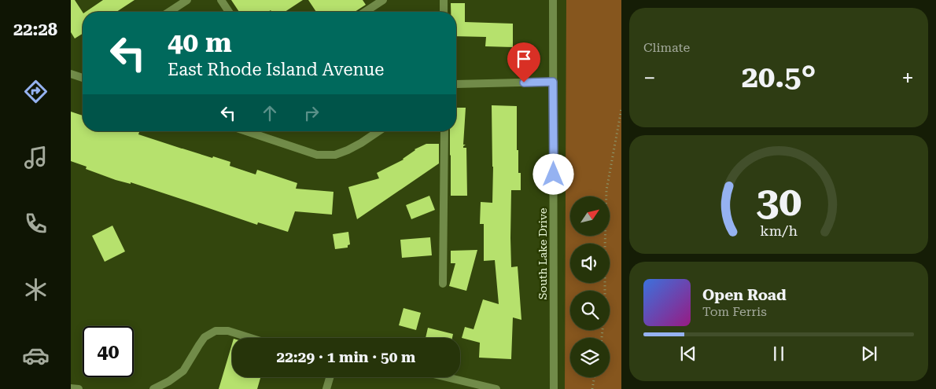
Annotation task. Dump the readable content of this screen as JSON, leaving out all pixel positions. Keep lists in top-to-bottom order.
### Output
{
  "streets": {
    "street": ["South Lake Drive"]
  },
  "north": "top right",
  "page": {
    "tabs": "22:28",
    "tile": "Climate",
    "turn": ["40 m", "East Rhode Island Avenue"],
    "heat": ["−", "20.5°", "+"],
    "song": ["Open Road", "Tom Ferris"],
    "limit": "40",
    "trip": "22:29 · 1 min · 50 m",
    "gauge": ["30", "km/h"]
  }
}
